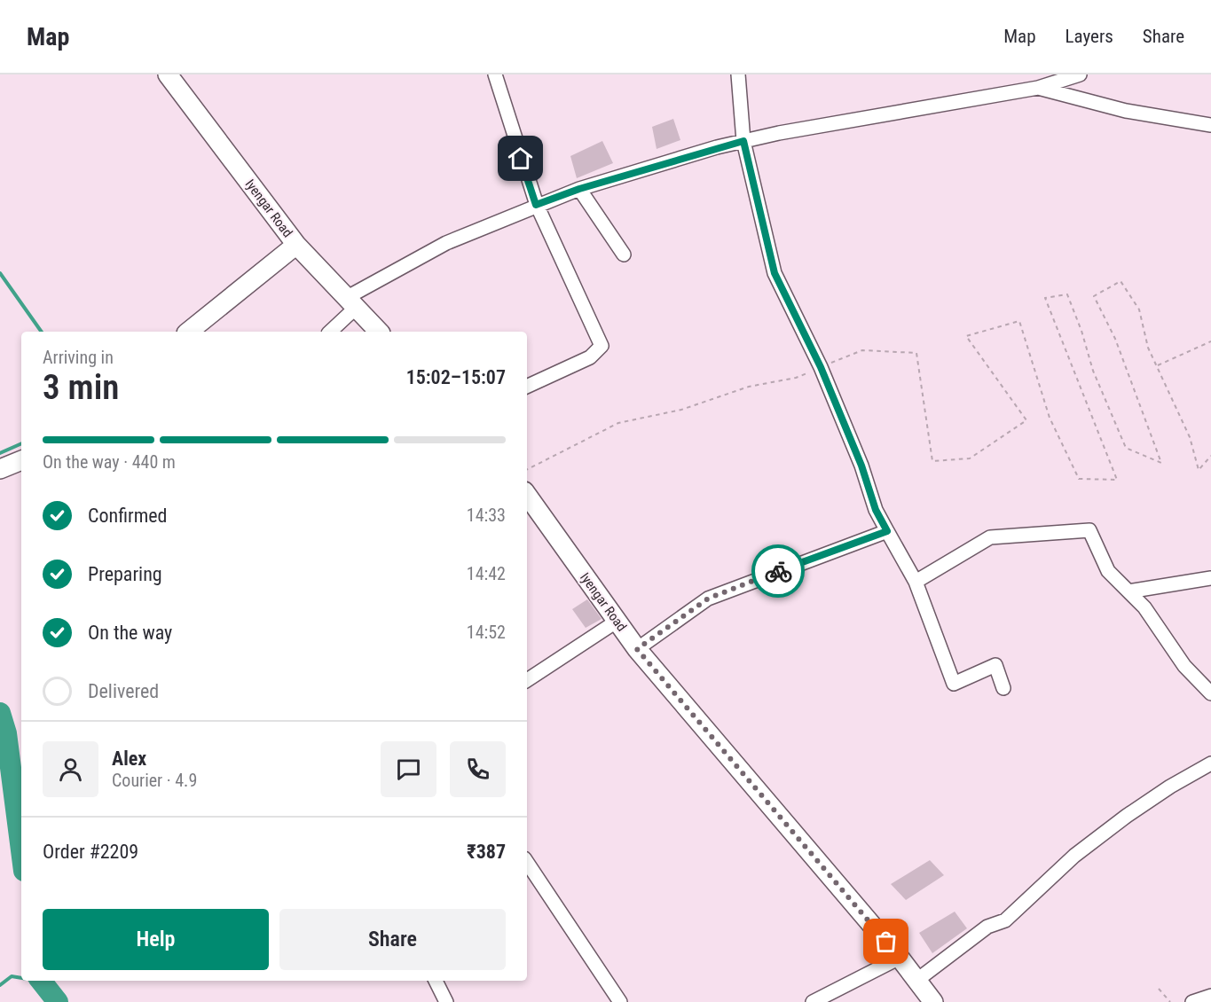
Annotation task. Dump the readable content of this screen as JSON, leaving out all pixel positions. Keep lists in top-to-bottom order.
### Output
{
  "streets": {
    "main road": ["Iyengar Road"]
  },
  "page": {
    "header": "Map",
    "nav": ["Map", "Layers", "Share"],
    "heading": ["3 min", "Arriving in", "15:02–15:07"],
    "panel": [
      "Alex",
      "Courier · 4.9",
      "Order #2209",
      "₹387"
    ],
    "bar": "On the way · 440 m",
    "list": [
      ["Confirmed", "14:33"],
      ["Preparing", "14:42"],
      ["On the way", "14:52"],
      "Delivered"
    ],
    "buttons": ["Help", "Share"]
  }
}
